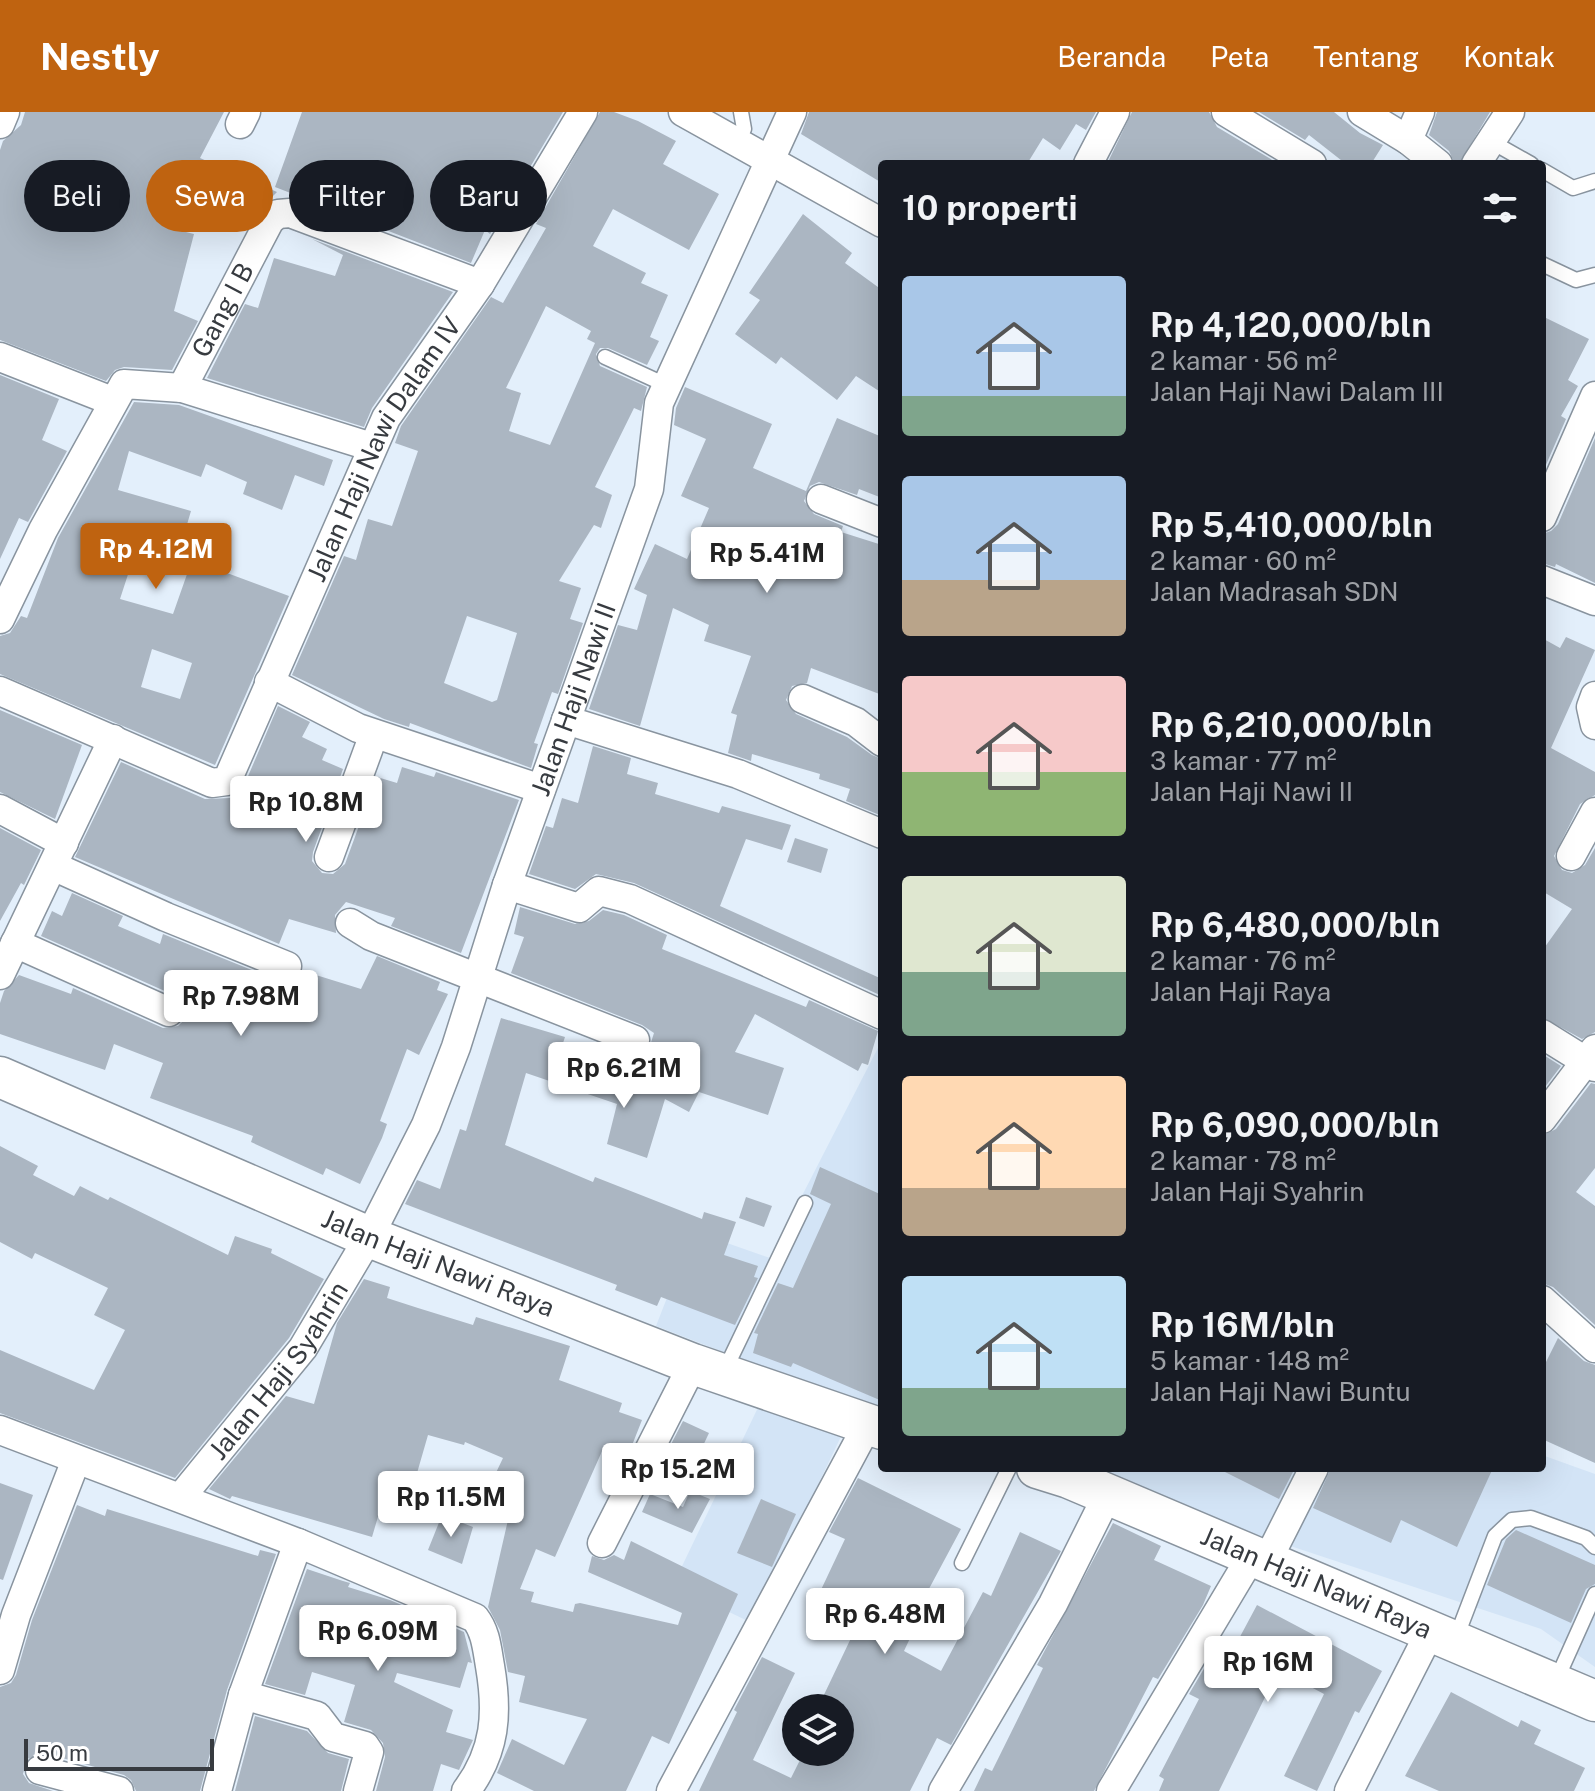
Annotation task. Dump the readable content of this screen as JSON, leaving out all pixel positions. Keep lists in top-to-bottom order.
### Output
{
  "streets": {
    "street": [
      "Gang I B",
      "Jalan Haji Nawi Dalam IV",
      "Jalan Haji Nawi II",
      "Jalan Haji Nawi Raya",
      "Jalan Haji Syahrin"
    ]
  },
  "crossings": [
    ["Gang I B", "Jalan Haji Nawi Dalam IV"],
    ["Jalan Haji Nawi II", "Jalan Haji Nawi Raya"],
    ["Jalan Haji Nawi II", "Jalan Haji Syahrin"],
    ["Jalan Haji Nawi Raya", "Jalan Haji Syahrin"]
  ],
  "scale_bar": "50 m",
  "page": {
    "header": "Nestly",
    "nav": [
      "Beranda",
      "Peta",
      "Tentang",
      "Kontak"
    ],
    "chip": [
      "Beli",
      "Sewa",
      "Filter",
      "Baru"
    ],
    "heading": "10 properti",
    "list": [
      {
        "name": "Rp 4,120,000/bln",
        "note": "2 kamar · 56 m² · Jalan Haji Nawi Dalam III"
      },
      {
        "name": "Rp 5,410,000/bln",
        "note": "2 kamar · 60 m² · Jalan Madrasah SDN"
      },
      {
        "name": "Rp 6,210,000/bln",
        "note": "3 kamar · 77 m² · Jalan Haji Nawi II"
      },
      {
        "name": "Rp 6,480,000/bln",
        "note": "2 kamar · 76 m² · Jalan Haji Raya"
      },
      {
        "name": "Rp 6,090,000/bln",
        "note": "2 kamar · 78 m² · Jalan Haji Syahrin"
      },
      {
        "name": "Rp 16M/bln",
        "note": "5 kamar · 148 m² · Jalan Haji Nawi Buntu"
      }
    ],
    "price": [
      "Rp 4.12M",
      "Rp 5.41M",
      "Rp 10.8M",
      "Rp 7.98M",
      "Rp 6.21M",
      "Rp 15.2M",
      "Rp 11.5M",
      "Rp 6.48M",
      "Rp 6.09M",
      "Rp 16M"
    ],
    "scale": "50 m"
  }
}
